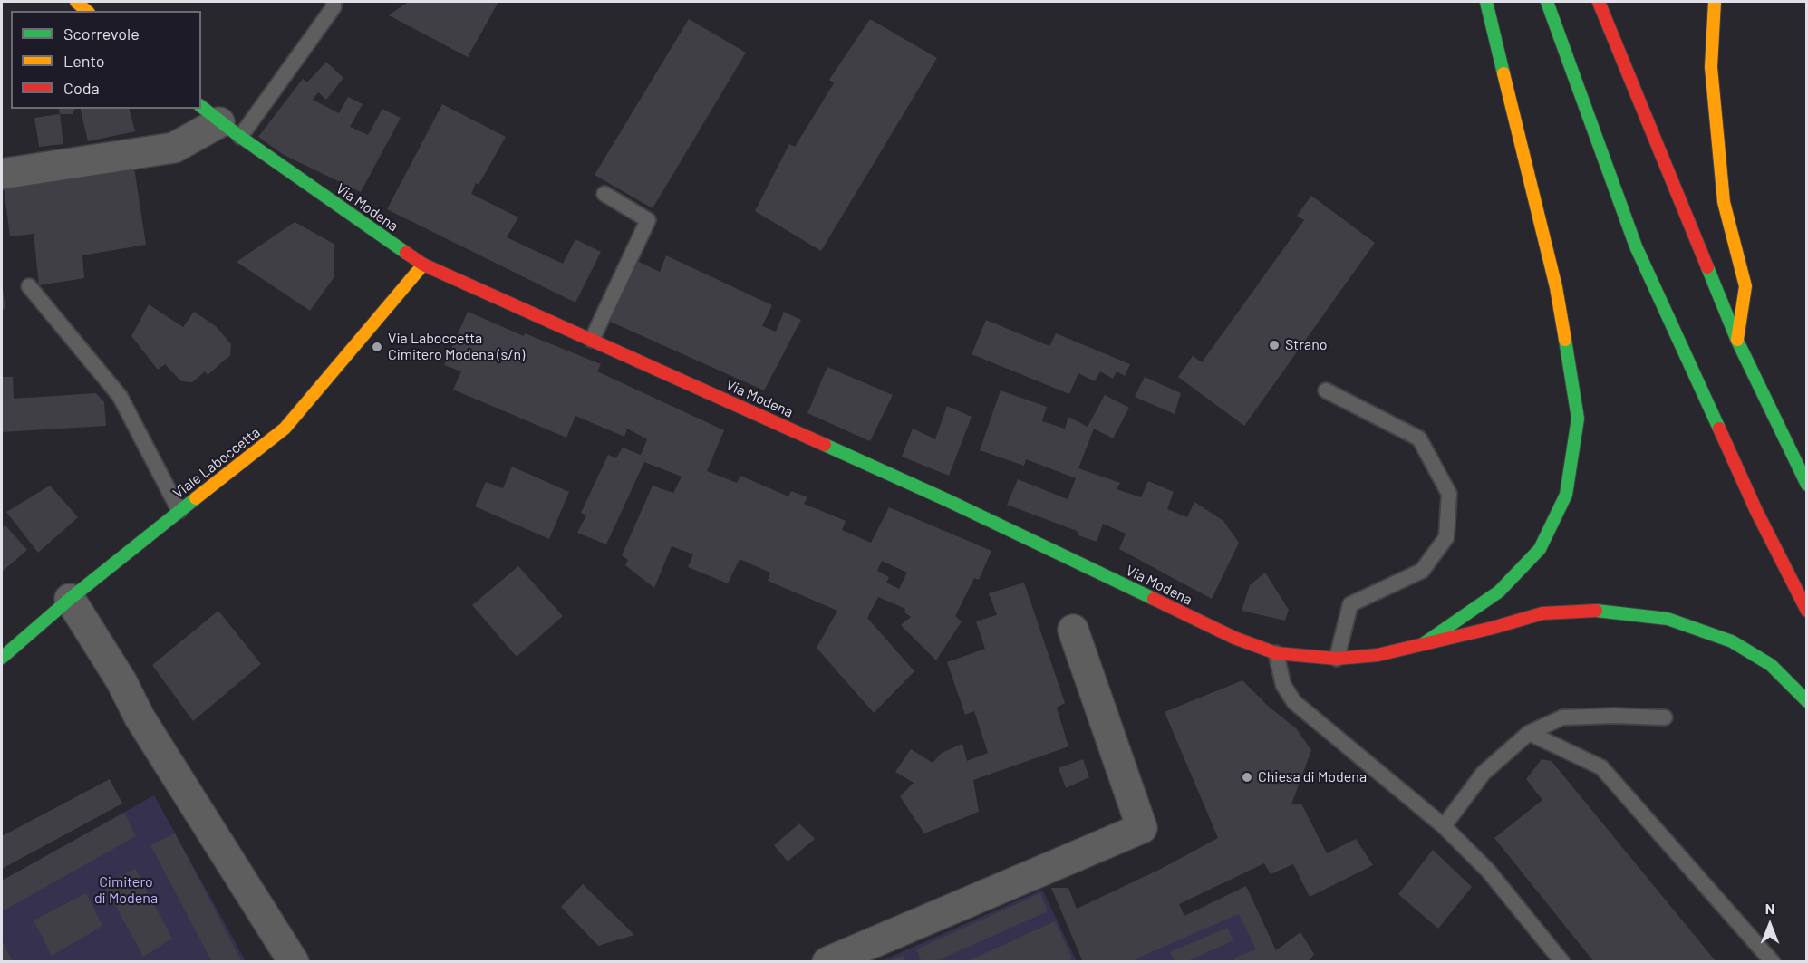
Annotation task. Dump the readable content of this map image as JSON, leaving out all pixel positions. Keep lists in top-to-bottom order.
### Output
{
  "streets": {
    "main road": ["Via Modena", "Viale Laboccetta"]
  },
  "crossings": [
    ["Via Modena", "Viale Laboccetta"]
  ],
  "parks": ["Cimitero di Modena"],
  "places": ["Strano", "Via Laboccetta Cimitero Modena (s/n)", "Chiesa di Modena"],
  "legend": ["Scorrevole", "Lento", "Coda"],
  "north": "top"
}
